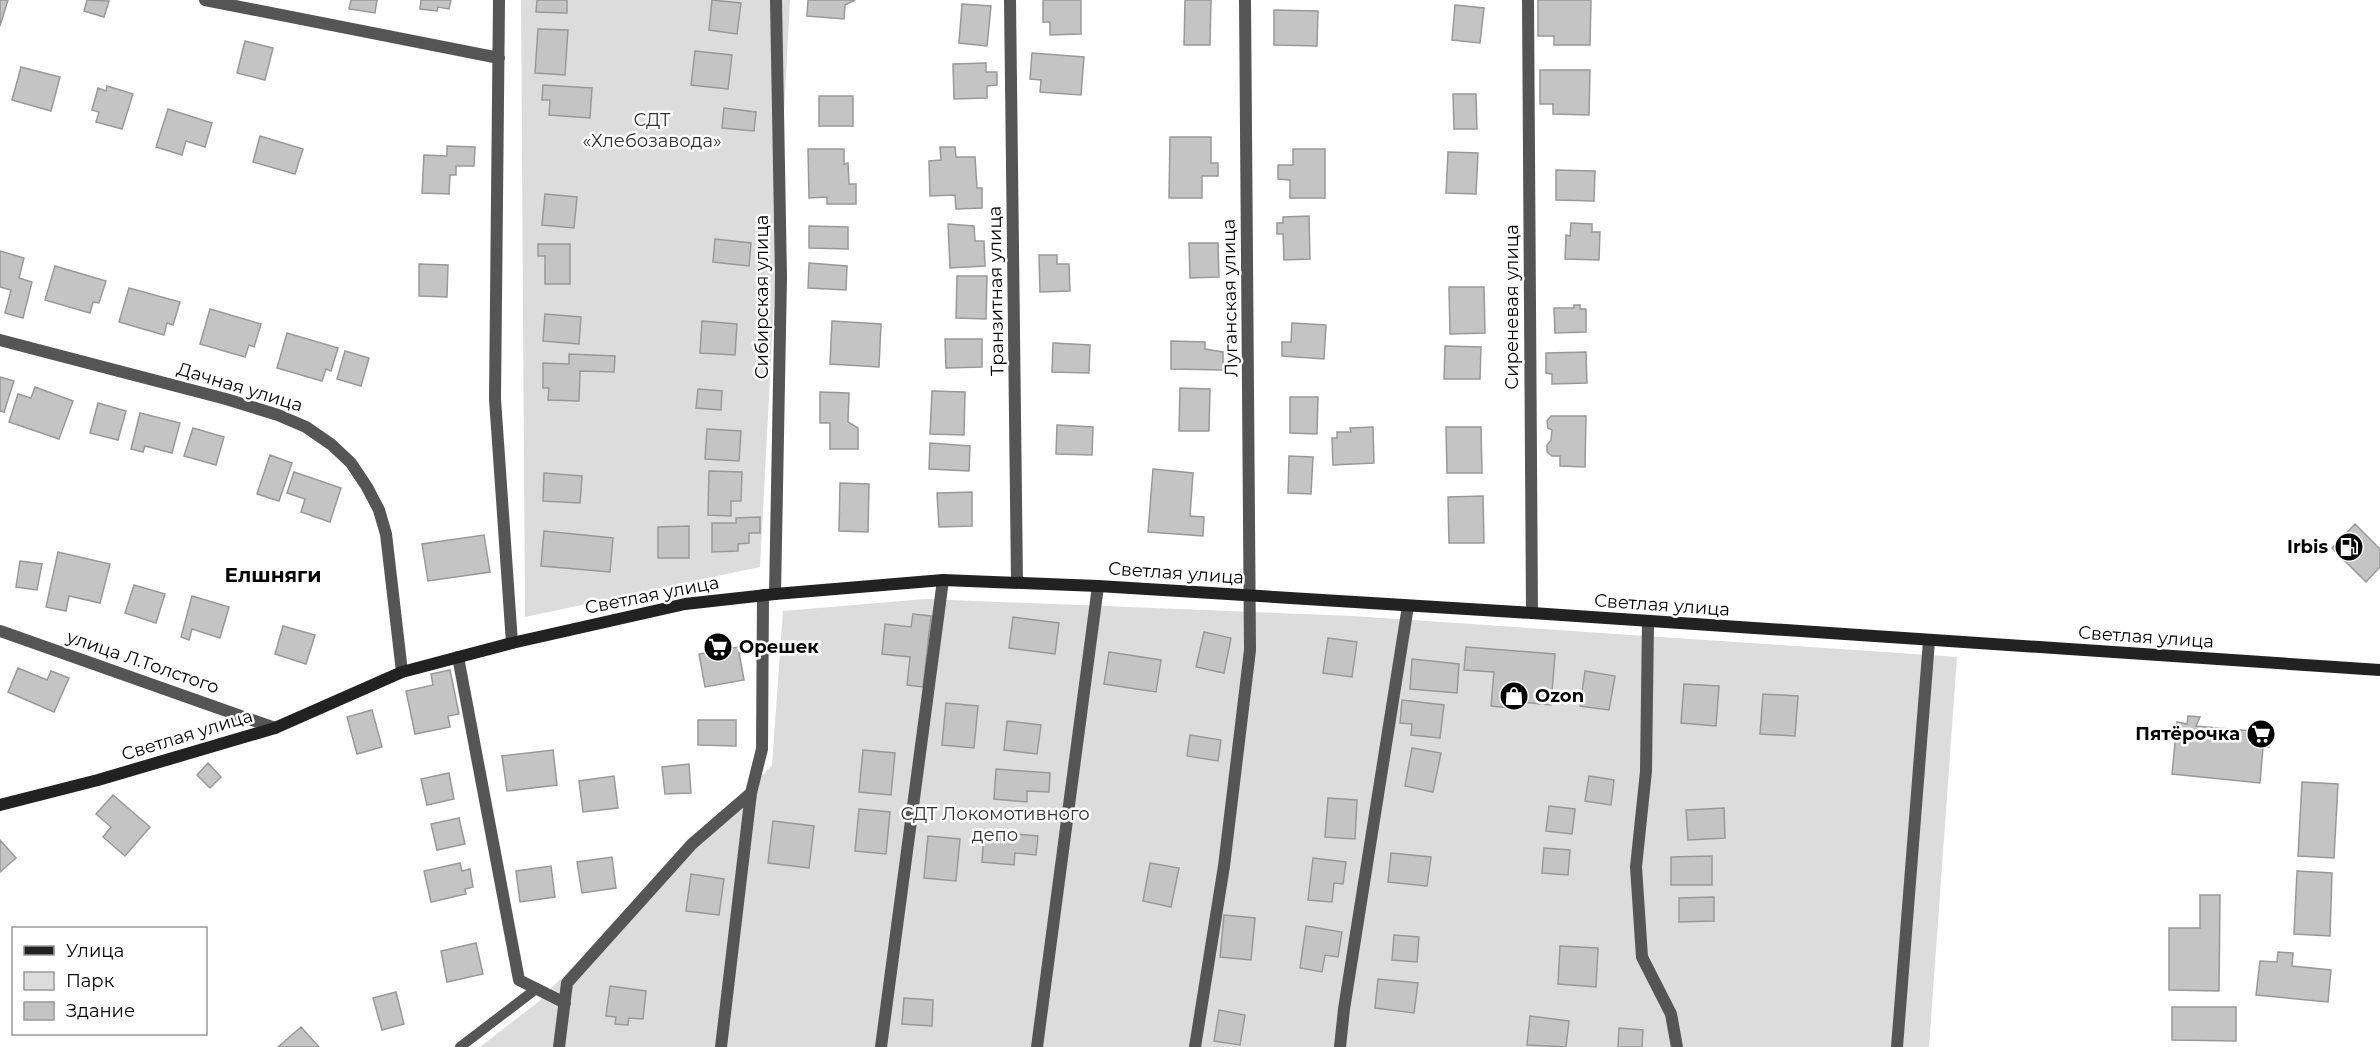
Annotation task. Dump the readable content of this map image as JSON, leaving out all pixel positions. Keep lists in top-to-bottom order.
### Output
{
  "streets": {
    "street": [
      "Транзитная улица",
      "Сибирская улица",
      "Луганская улица",
      "Сиреневая улица",
      "Дачная улица",
      "Светлая улица",
      "улица Л.Толстого"
    ]
  },
  "crossings": [
    ["Транзитная улица", "Светлая улица"],
    ["Сибирская улица", "Светлая улица"],
    ["Луганская улица", "Светлая улица"],
    ["Сиреневая улица", "Светлая улица"],
    ["Дачная улица", "Светлая улица"],
    ["Светлая улица", "улица Л.Толстого"]
  ],
  "districts": ["Елшняги"],
  "parks": ["СДТ «Хлебозавода»", "СДТ Локомотивного депо"],
  "places": {
    "fuel station": ["Irbis"],
    "supermarket": ["Орешек", "Пятёрочка"],
    "shop": ["Ozon"]
  },
  "legend": ["Улица", "Парк", "Здание"]
}
